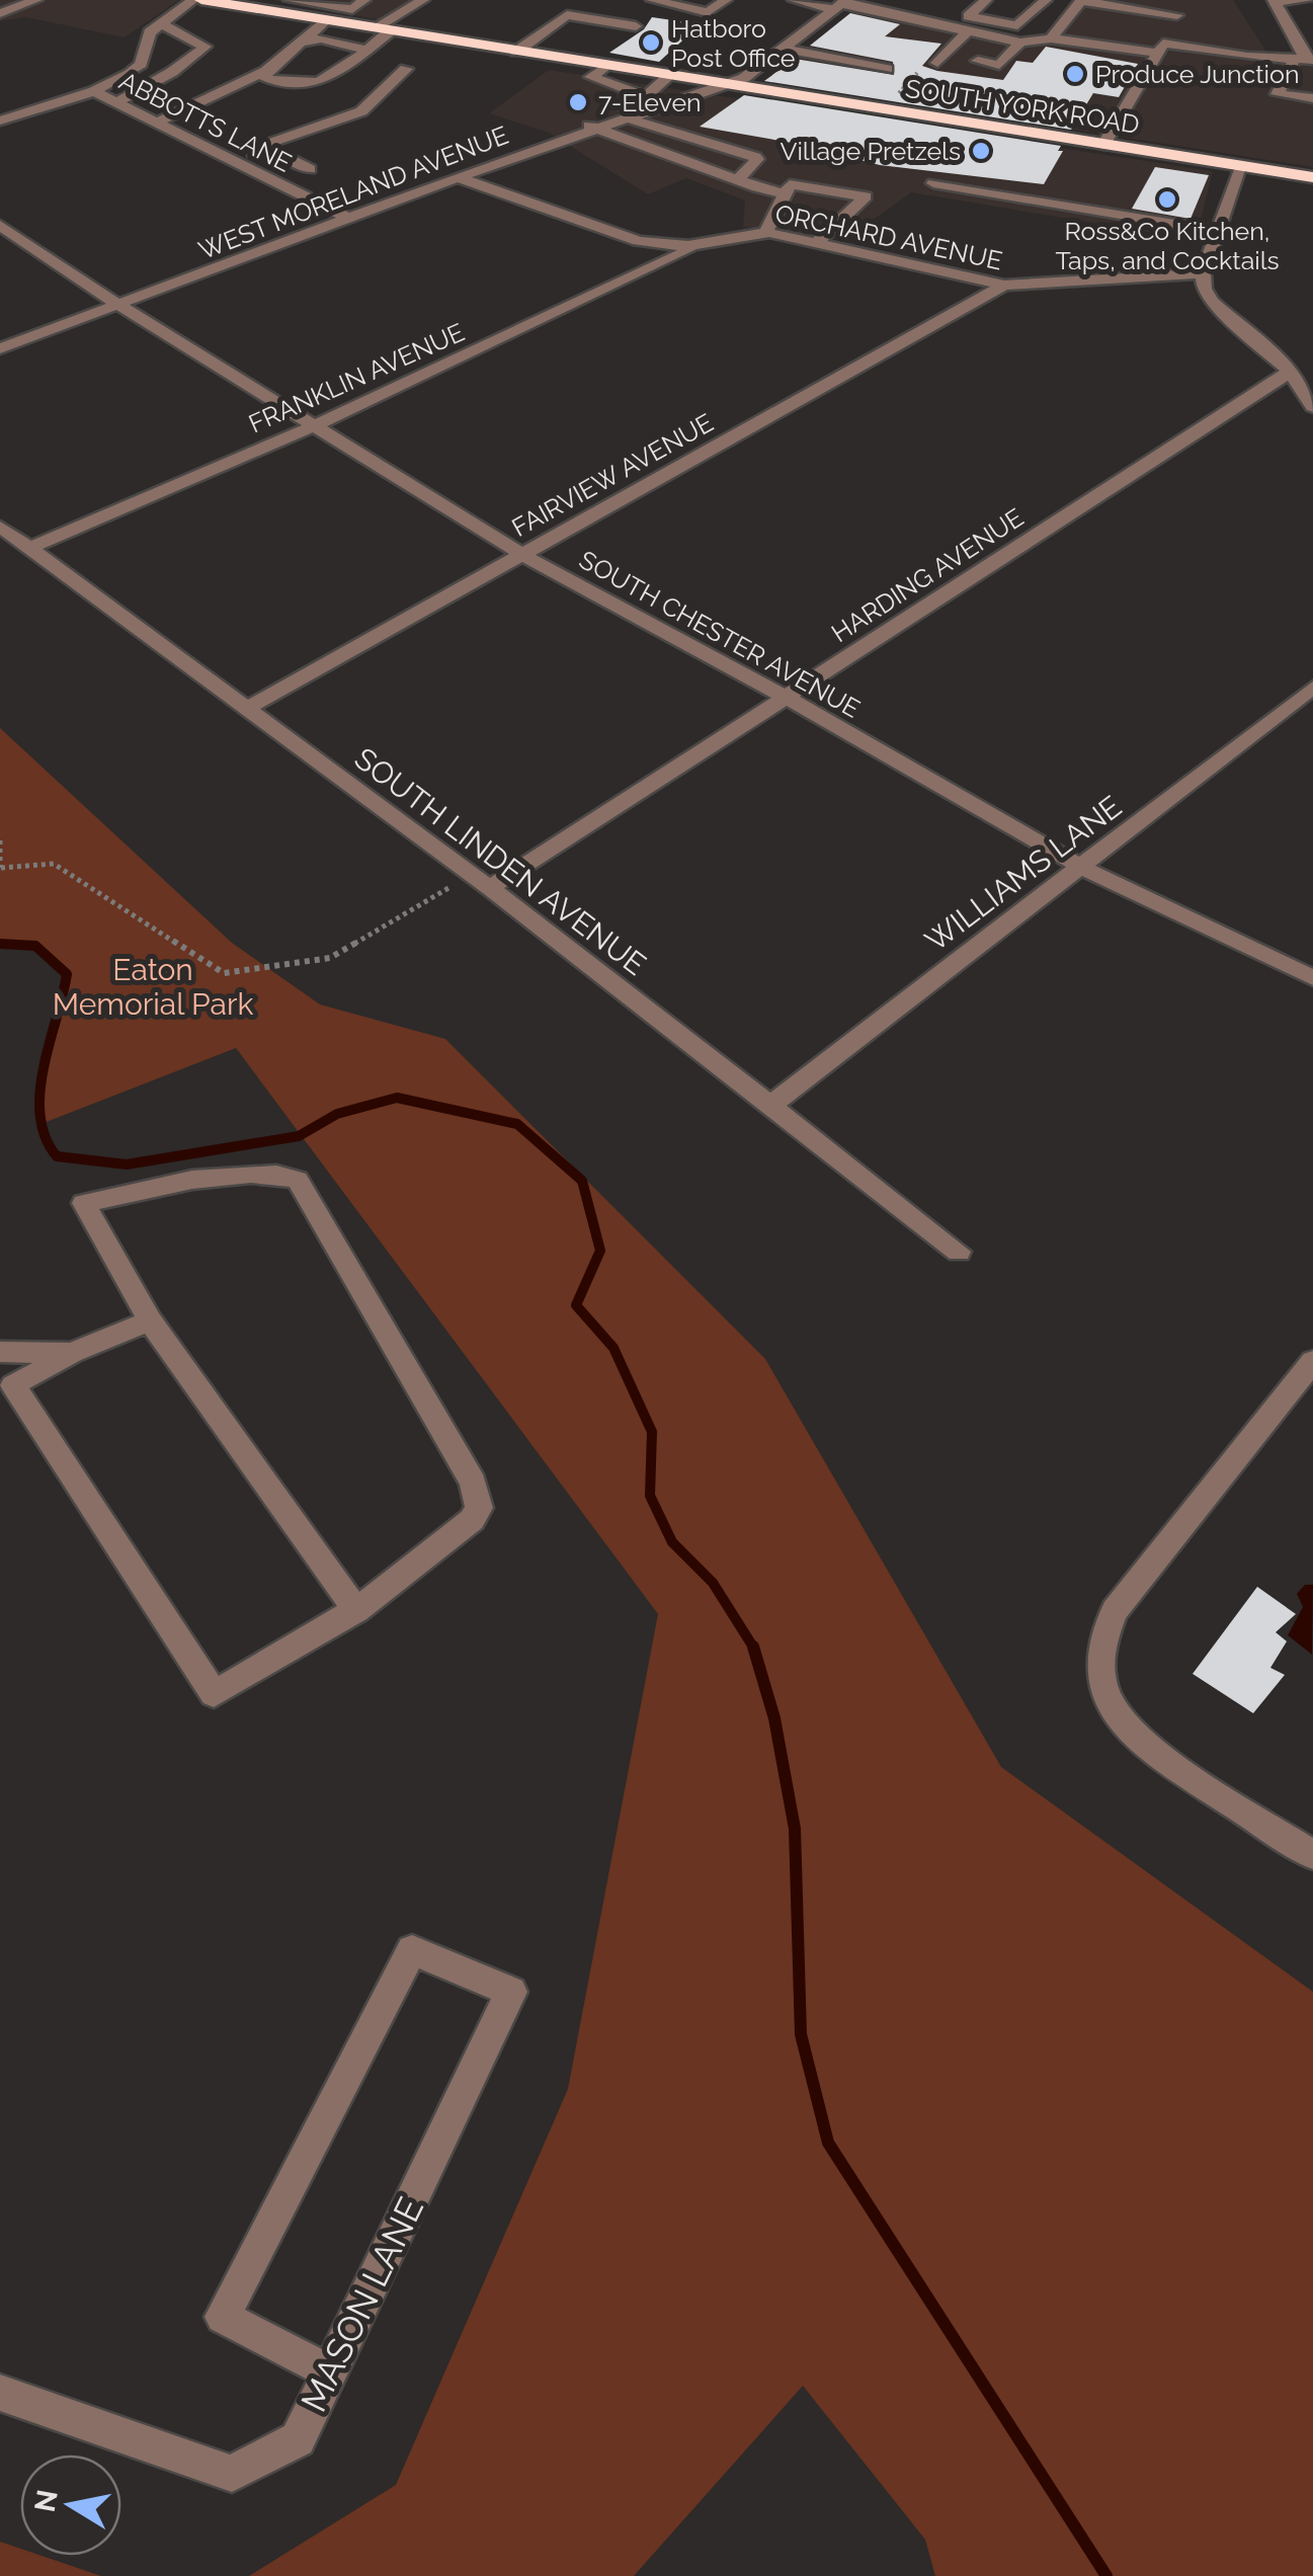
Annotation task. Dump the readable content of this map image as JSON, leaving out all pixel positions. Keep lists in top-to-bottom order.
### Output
{
  "streets": {
    "highway": ["SOUTH YORK ROAD"],
    "street": [
      "ABBOTTS LANE",
      "WEST MORELAND AVENUE",
      "ORCHARD AVENUE",
      "FRANKLIN AVENUE",
      "FAIRVIEW AVENUE",
      "HARDING AVENUE",
      "SOUTH CHESTER AVENUE",
      "SOUTH LINDEN AVENUE",
      "WILLIAMS LANE",
      "MASON LANE"
    ]
  },
  "crossings": [
    ["SOUTH YORK ROAD", "WEST MORELAND AVENUE"],
    ["ABBOTTS LANE", "WEST MORELAND AVENUE"],
    ["WEST MORELAND AVENUE", "ORCHARD AVENUE"],
    ["WEST MORELAND AVENUE", "SOUTH CHESTER AVENUE"],
    ["ORCHARD AVENUE", "FRANKLIN AVENUE"],
    ["ORCHARD AVENUE", "FAIRVIEW AVENUE"],
    ["FRANKLIN AVENUE", "SOUTH CHESTER AVENUE"],
    ["FRANKLIN AVENUE", "SOUTH LINDEN AVENUE"],
    ["FAIRVIEW AVENUE", "SOUTH CHESTER AVENUE"],
    ["FAIRVIEW AVENUE", "SOUTH LINDEN AVENUE"],
    ["HARDING AVENUE", "SOUTH CHESTER AVENUE"],
    ["HARDING AVENUE", "SOUTH LINDEN AVENUE"],
    ["SOUTH CHESTER AVENUE", "WILLIAMS LANE"],
    ["SOUTH LINDEN AVENUE", "WILLIAMS LANE"]
  ],
  "parks": ["Eaton Memorial Park"],
  "places": [
    "Hatboro Post Office",
    "Produce Junction",
    "7-Eleven",
    "Village Pretzels",
    "Ross&Co Kitchen, Taps, and Cocktails"
  ],
  "north": "left"
}
